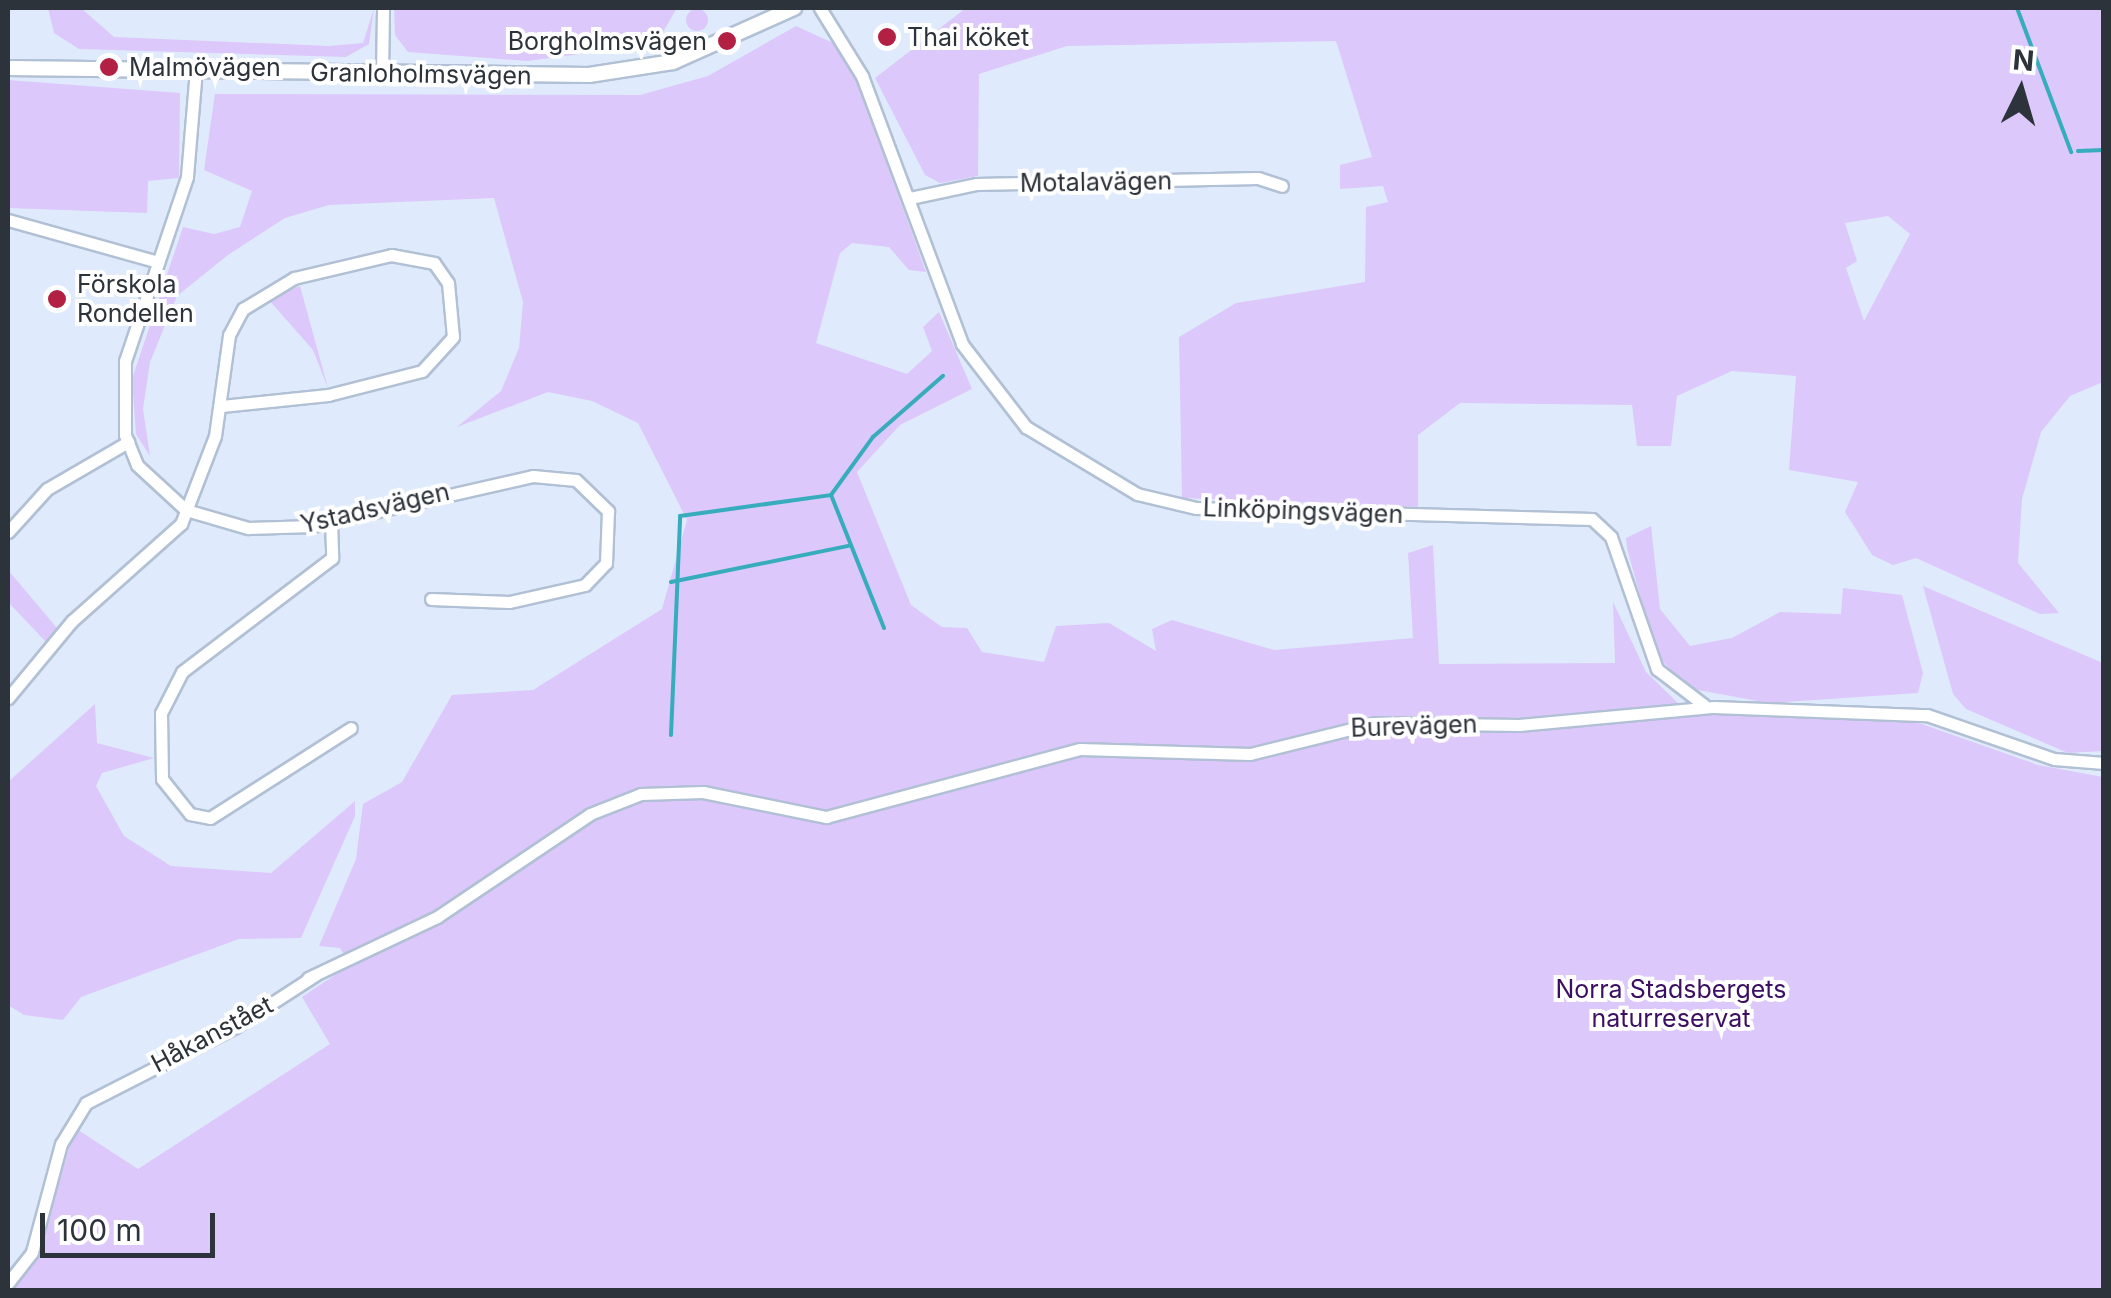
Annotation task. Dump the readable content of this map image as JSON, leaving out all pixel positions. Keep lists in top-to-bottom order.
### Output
{
  "streets": {
    "street": [
      "Granloholmsvägen",
      "Motalavägen",
      "Ystadsvägen",
      "Linköpingsvägen",
      "Burevägen",
      "Håkanstået"
    ]
  },
  "crossings": [
    ["Motalavägen", "Linköpingsvägen"],
    ["Linköpingsvägen", "Burevägen"],
    ["Burevägen", "Håkanstået"]
  ],
  "parks": ["Norra Stadsbergets naturreservat"],
  "places": [
    "Thai köket",
    "Borgholmsvägen",
    "Malmövägen",
    "Förskola Rondellen"
  ],
  "scale_bar": "100 m",
  "north": "top"
}
